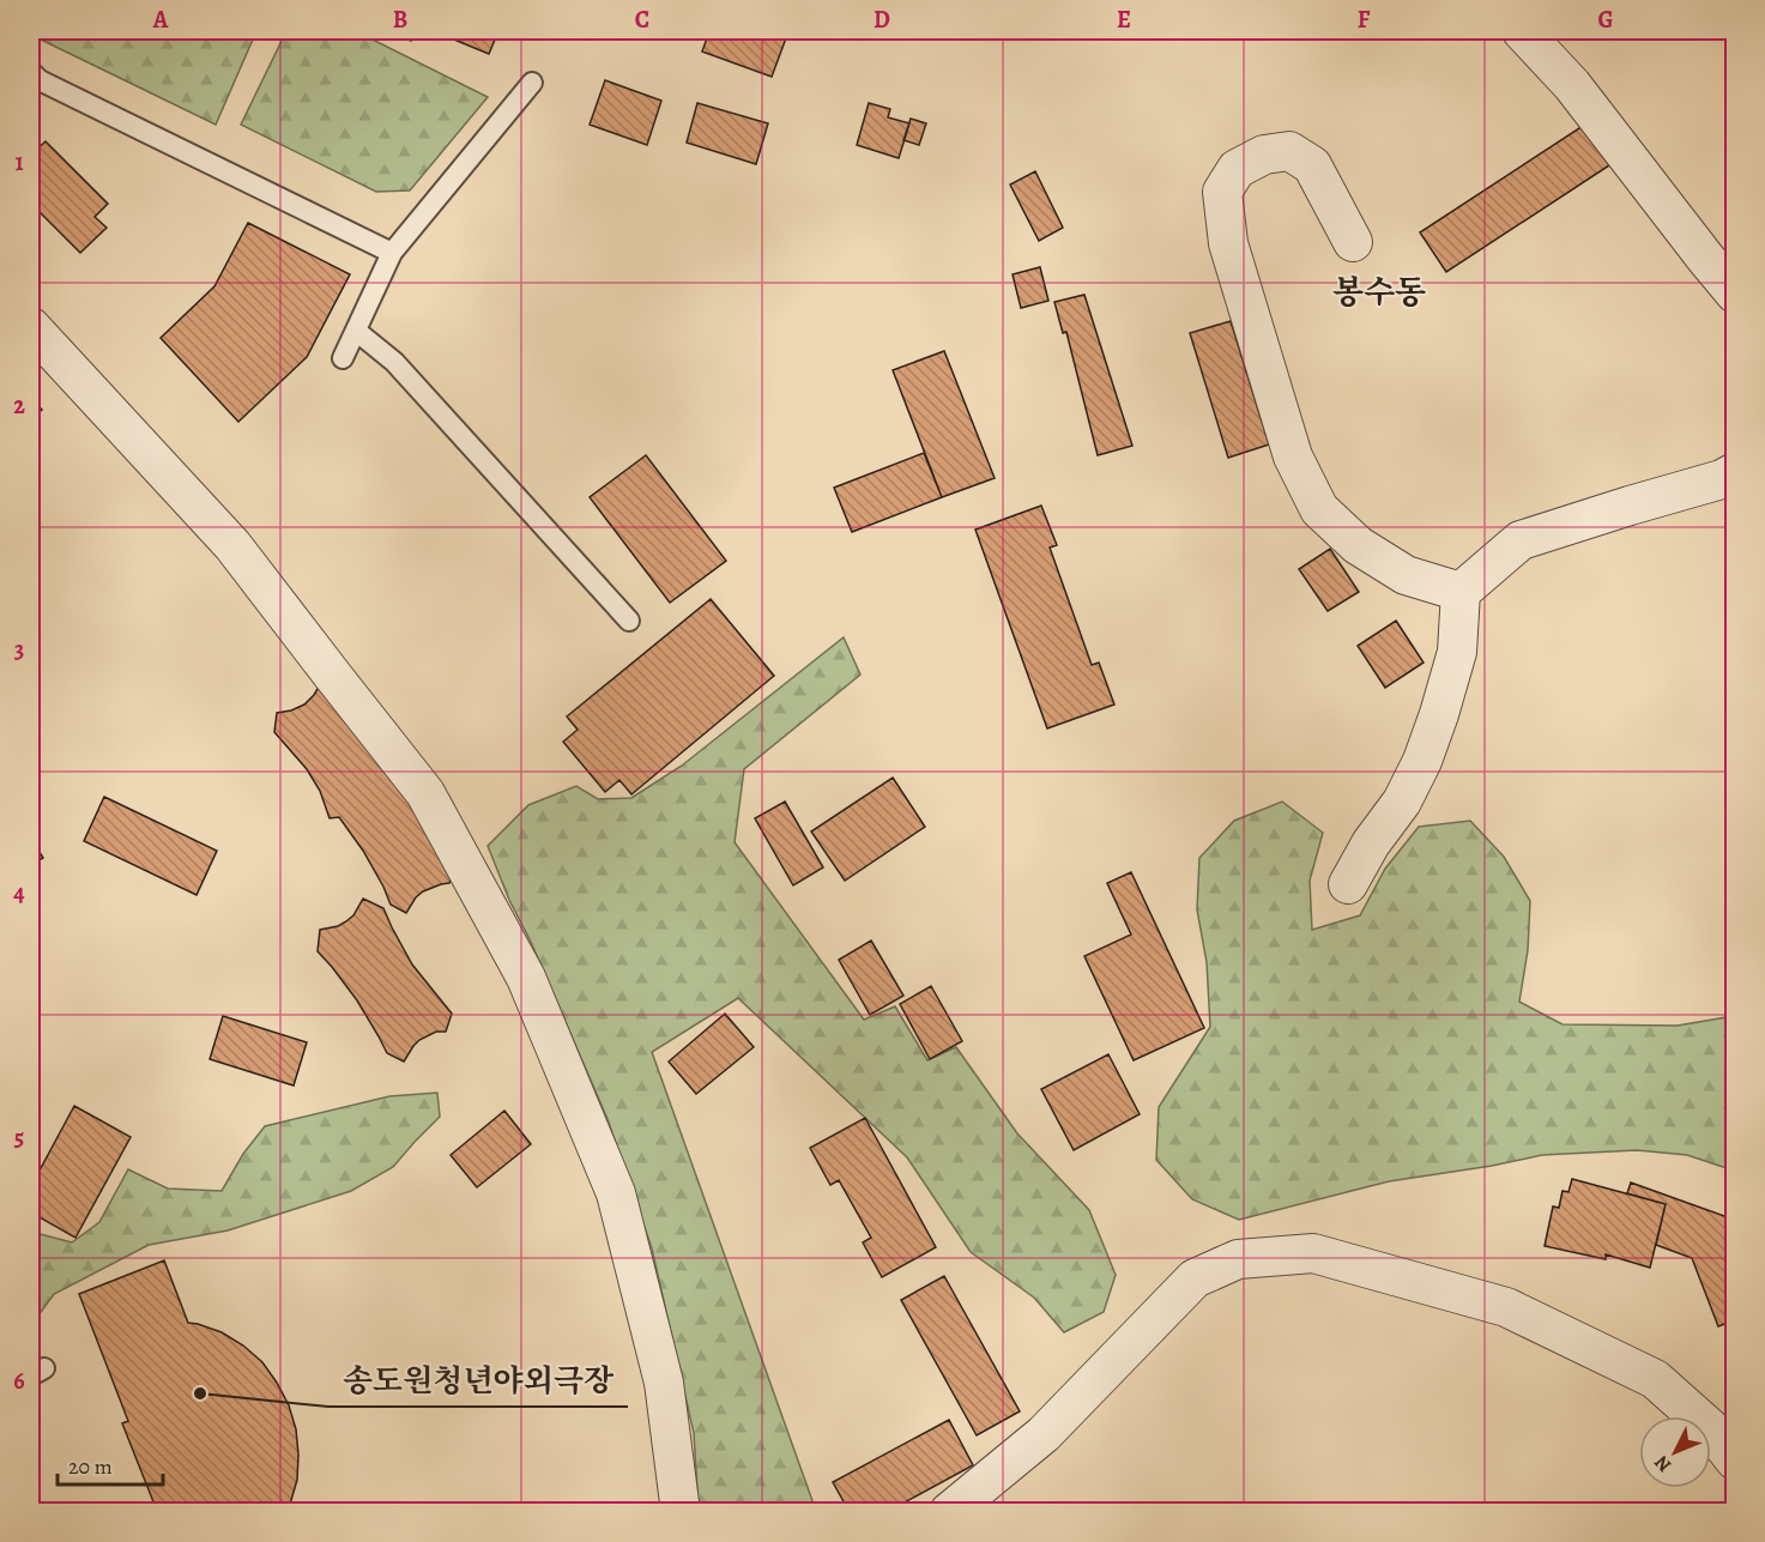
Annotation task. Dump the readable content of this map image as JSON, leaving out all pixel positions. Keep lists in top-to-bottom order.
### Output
{
  "districts": ["봉수동"],
  "places": ["송도원청년야외극장"],
  "scale_bar": "20 m",
  "north": "bottom left",
  "grid": {
    "columns": [
      "A",
      "B",
      "C",
      "D",
      "E",
      "F",
      "G"
    ],
    "rows": [
      "1",
      "2",
      "3",
      "4",
      "5",
      "6"
    ]
  }
}
